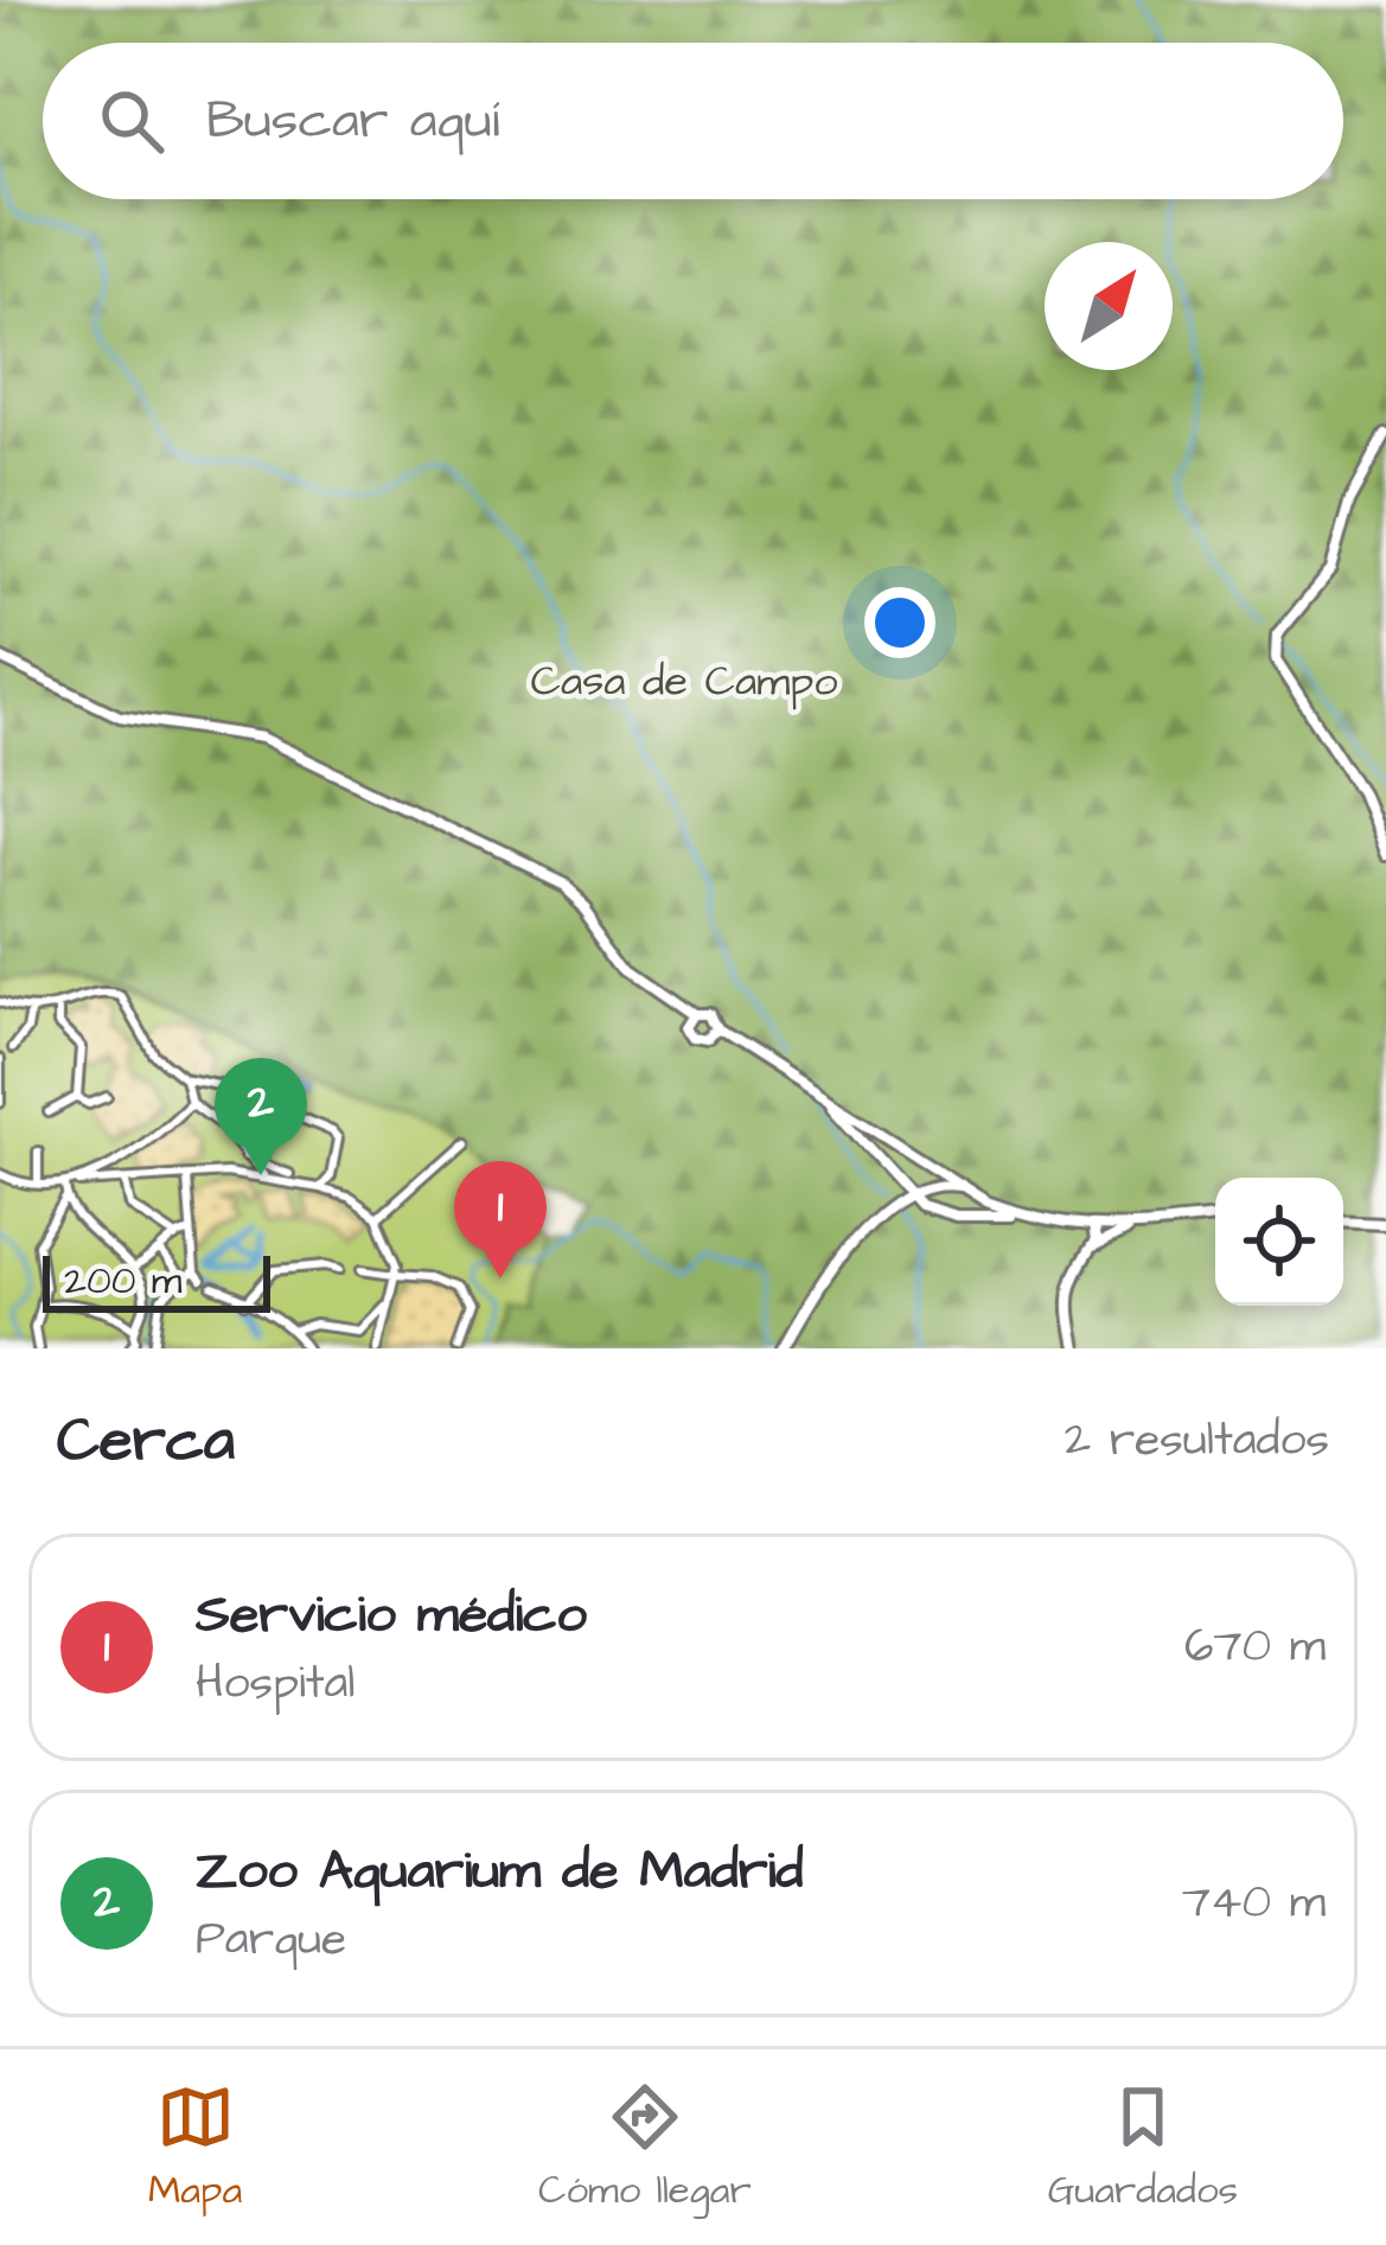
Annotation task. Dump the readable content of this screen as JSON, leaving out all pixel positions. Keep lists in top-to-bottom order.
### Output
{
  "parks": ["Casa de Campo"],
  "scale_bar": "200 m",
  "north": "top right",
  "page": {
    "search": "Buscar aquí",
    "pins": ["2", "1"],
    "scale": "200 m",
    "heading": ["Cerca", "2 resultados"],
    "list": [
      {
        "mark": "1",
        "name": "Servicio médico",
        "note": "Hospital",
        "value": "670 m"
      },
      {
        "mark": "2",
        "name": "Zoo Aquarium de Madrid",
        "note": "Parque",
        "value": "740 m"
      }
    ],
    "nav": ["Mapa", "Cómo llegar", "Guardados"]
  }
}
